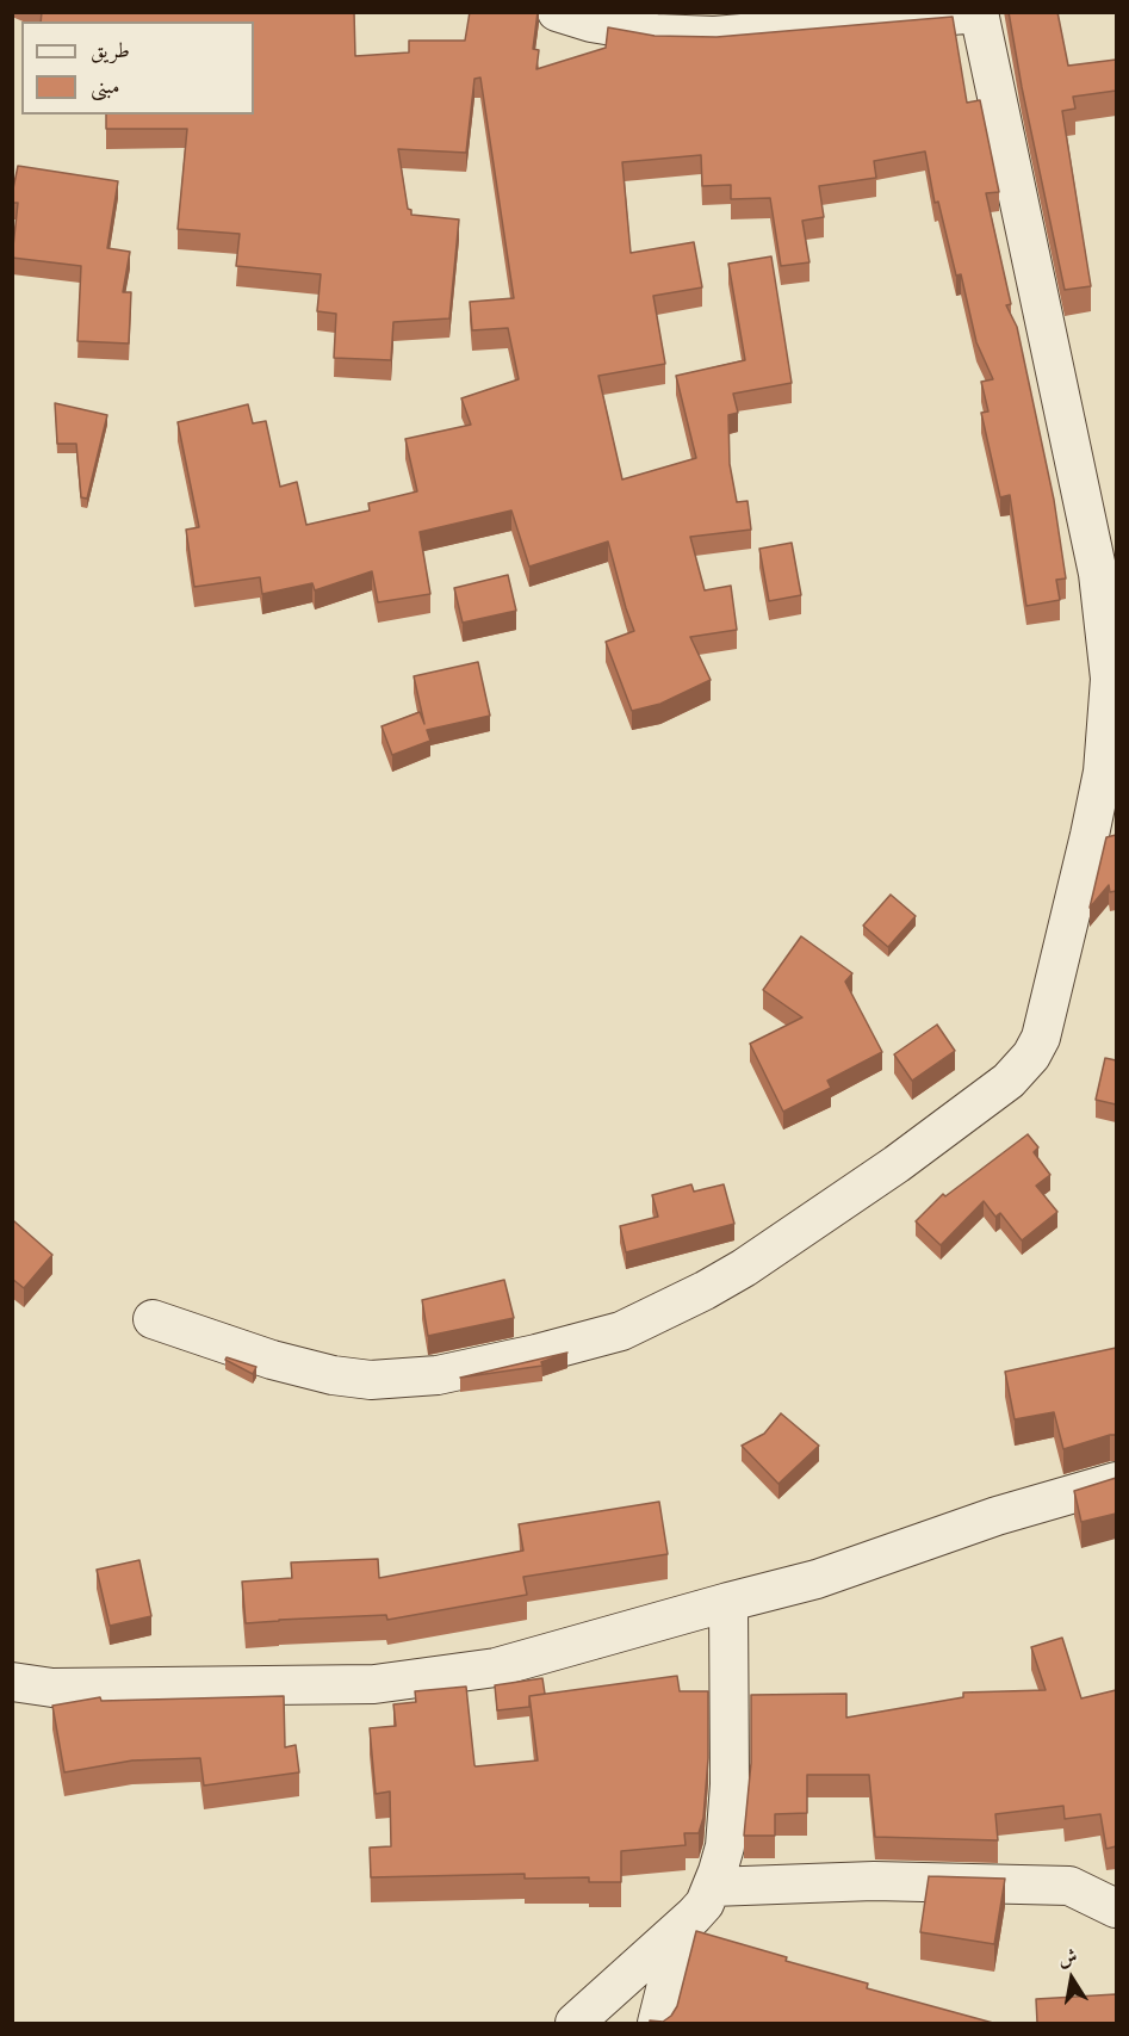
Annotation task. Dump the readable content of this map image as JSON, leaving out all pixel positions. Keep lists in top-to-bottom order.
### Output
{
  "legend": ["طريق", "مبنى"],
  "north": "top"
}
